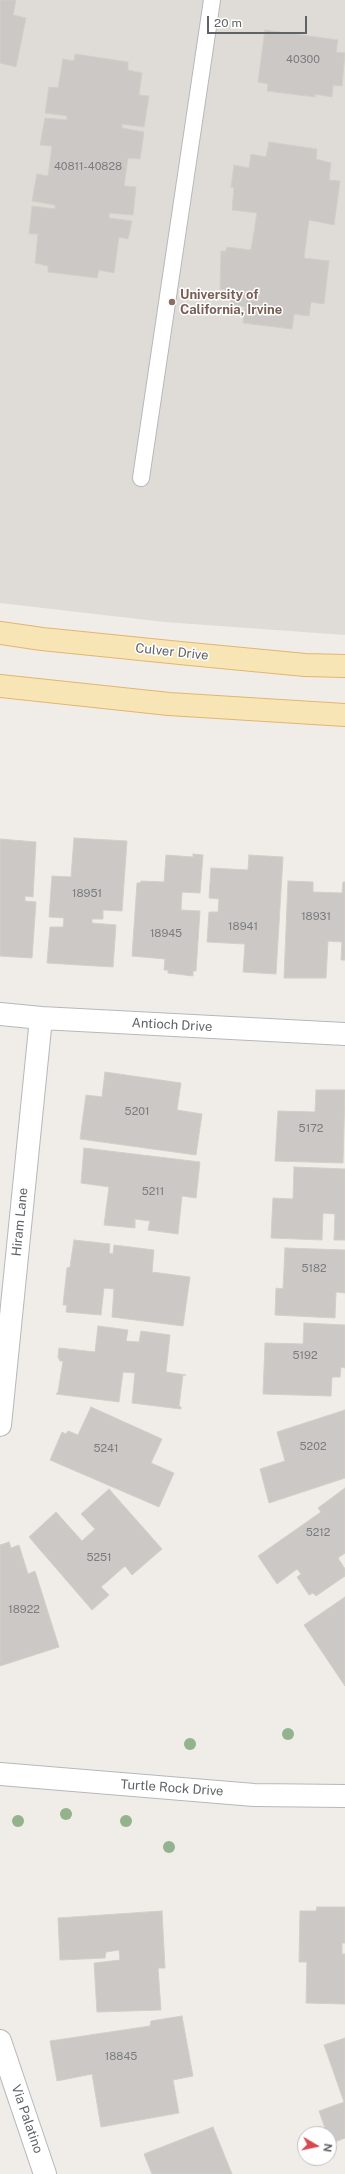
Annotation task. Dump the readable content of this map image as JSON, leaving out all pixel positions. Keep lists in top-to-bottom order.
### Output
{
  "streets": {
    "main road": ["Culver Drive"],
    "street": [
      "Antioch Drive",
      "Hiram Lane",
      "Turtle Rock Drive",
      "Via Palatino"
    ]
  },
  "crossings": [
    ["Antioch Drive", "Hiram Lane"]
  ],
  "places": ["University of California, Irvine"],
  "house_numbers": [
    "40300",
    "40811-40828",
    "18951",
    "18931",
    "18941",
    "18945",
    "5201",
    "5172",
    "5211",
    "5182",
    "5192",
    "5202",
    "5241",
    "5212",
    "5251",
    "18922",
    "18845"
  ],
  "scale_bar": "20 m",
  "north": "right"
}
